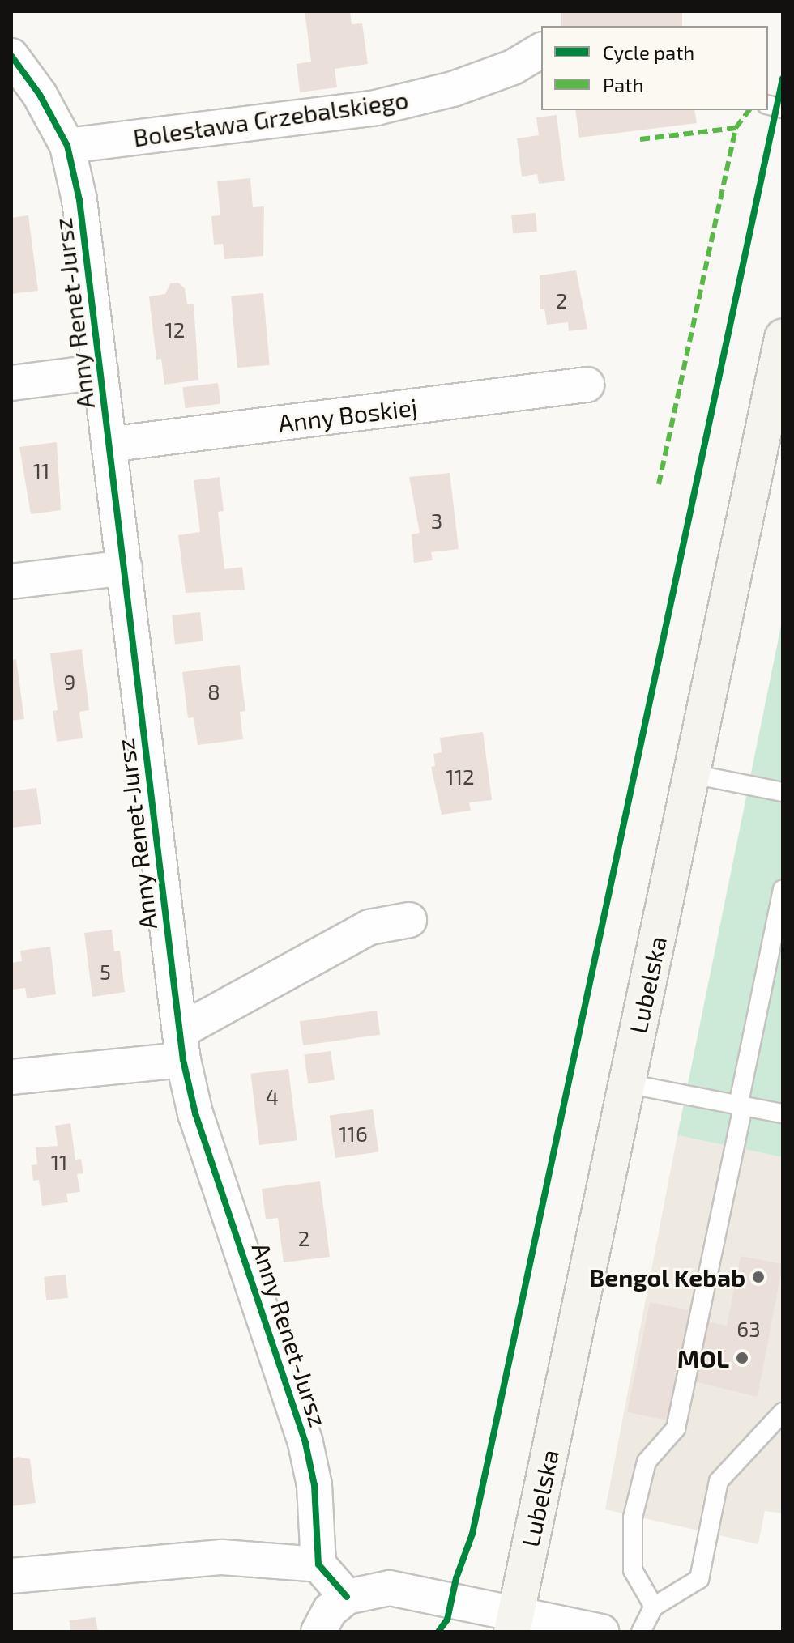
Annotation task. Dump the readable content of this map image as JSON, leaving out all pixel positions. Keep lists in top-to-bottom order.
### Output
{
  "streets": {
    "main road": ["Lubelska"],
    "street": ["Bolesława Grzebalskiego", "Anny Renet-Jursz", "Anny Boskiej"]
  },
  "crossings": [
    ["Bolesława Grzebalskiego", "Anny Renet-Jursz"],
    ["Anny Renet-Jursz", "Anny Boskiej"]
  ],
  "places": ["Bengol Kebab", "MOL"],
  "house_numbers": [
    "2",
    "12",
    "11",
    "3",
    "9",
    "8",
    "112",
    "5",
    "4",
    "116",
    "11",
    "2",
    "63"
  ],
  "legend": ["Cycle path", "Path"]
}
